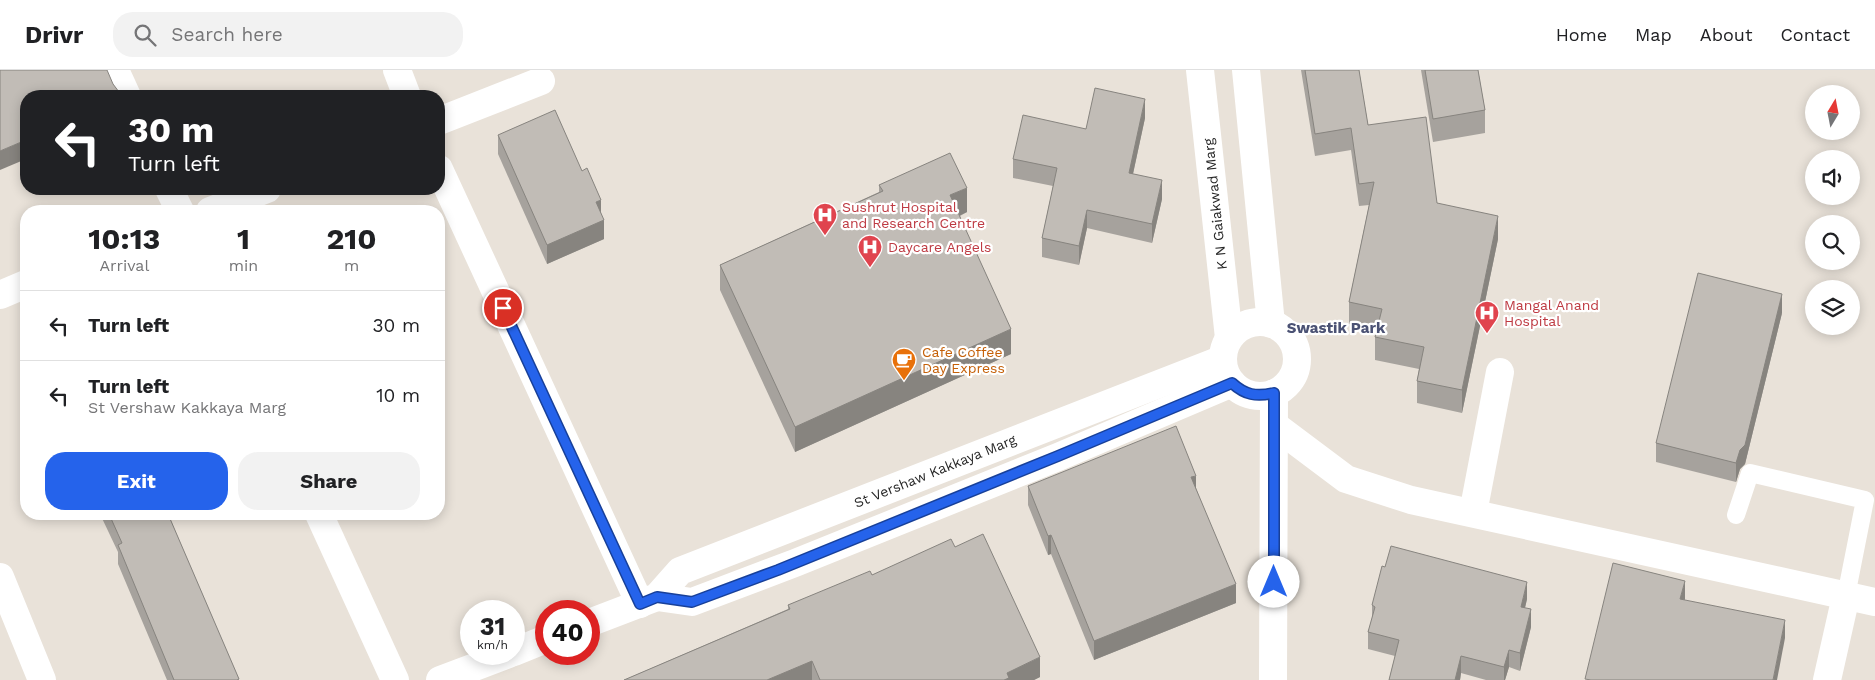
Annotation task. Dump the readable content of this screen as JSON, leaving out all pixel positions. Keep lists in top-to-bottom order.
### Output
{
  "streets": {
    "street": ["K N Gaiakwad Marg", "St Vershaw Kakkaya Marg"]
  },
  "crossings": [
    ["K N Gaiakwad Marg", "St Vershaw Kakkaya Marg"]
  ],
  "districts": ["Swastik Park"],
  "places": {
    "hospital": ["Sushrut Hospital and Research Centre", "Daycare Angels", "Mangal Anand Hospital"],
    "cafe": ["Cafe Coffee Day Express"]
  },
  "north": "top",
  "page": {
    "header": "Drivr",
    "search": "Search here",
    "nav": [
      "Home",
      "Map",
      "About",
      "Contact"
    ],
    "turn": ["30 m", "Turn left"],
    "eta": [
      "10:13",
      "Arrival",
      "1",
      "min",
      "210",
      "m"
    ],
    "list": [
      {
        "name": "Turn left",
        "value": "30 m"
      },
      {
        "name": "Turn left",
        "note": "St Vershaw Kakkaya Marg",
        "value": "10 m"
      }
    ],
    "buttons": ["Exit", "Share"],
    "speed": "31 km/h",
    "limit": "40"
  }
}
